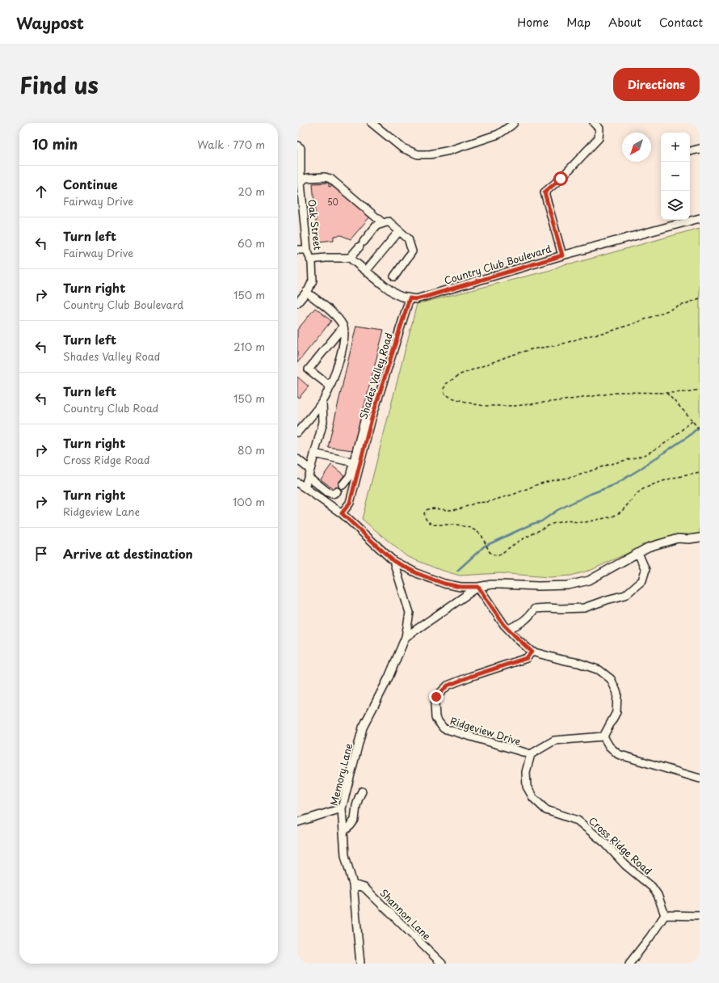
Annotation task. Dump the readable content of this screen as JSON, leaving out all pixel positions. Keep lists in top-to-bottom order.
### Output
{
  "streets": {
    "street": [
      "Oak Street",
      "Country Club Boulevard",
      "Shades Valley Road",
      "Ridgeview Drive",
      "Memory Lane",
      "Cross Ridge Road",
      "Shannon Lane"
    ]
  },
  "crossings": [
    ["Country Club Boulevard", "Shades Valley Road"],
    ["Ridgeview Drive", "Cross Ridge Road"],
    ["Memory Lane", "Shannon Lane"]
  ],
  "house_numbers": ["50"],
  "north": "bottom left",
  "page": {
    "header": "Waypost",
    "nav": [
      "Home",
      "Map",
      "About",
      "Contact"
    ],
    "title": "Find us",
    "buttons": "Directions",
    "heading": ["10 min", "Walk · 770 m"],
    "map_buttons": ["+", "−"],
    "list": [
      ["Continue", "Fairway Drive", "20 m"],
      ["Turn left", "Fairway Drive", "60 m"],
      ["Turn right", "Country Club Boulevard", "150 m"],
      ["Turn left", "Shades Valley Road", "210 m"],
      ["Turn left", "Country Club Road", "150 m"],
      ["Turn right", "Cross Ridge Road", "80 m"],
      ["Turn right", "Ridgeview Lane", "100 m"],
      "Arrive at destination"
    ]
  }
}
